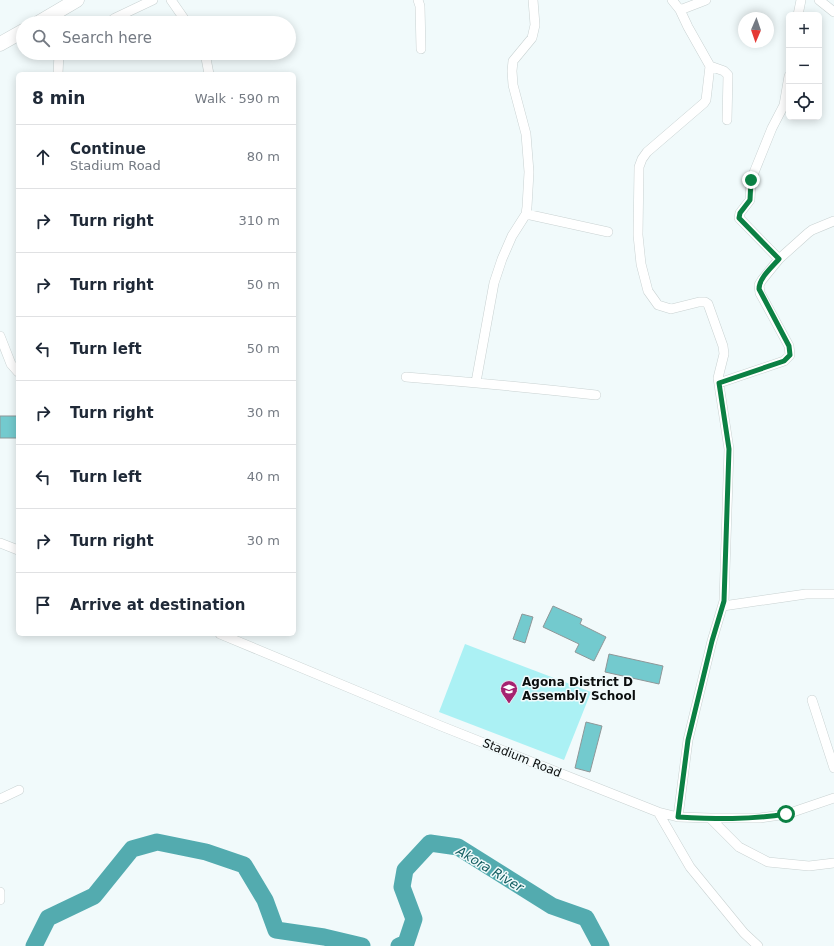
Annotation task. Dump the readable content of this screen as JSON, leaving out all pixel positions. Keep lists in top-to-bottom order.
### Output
{
  "streets": {
    "street": ["Stadium Road"]
  },
  "water": ["Akora River"],
  "places": {
    "school or university": ["Agona District D Assembly School"]
  },
  "north": "bottom",
  "page": {
    "map_buttons": ["+", "−"],
    "search": "Search here",
    "heading": ["8 min", "Walk · 590 m"],
    "list": [
      ["Continue", "Stadium Road", "80 m"],
      ["Turn right", "310 m"],
      ["Turn right", "50 m"],
      ["Turn left", "50 m"],
      ["Turn right", "30 m"],
      ["Turn left", "40 m"],
      ["Turn right", "30 m"],
      "Arrive at destination"
    ]
  }
}
